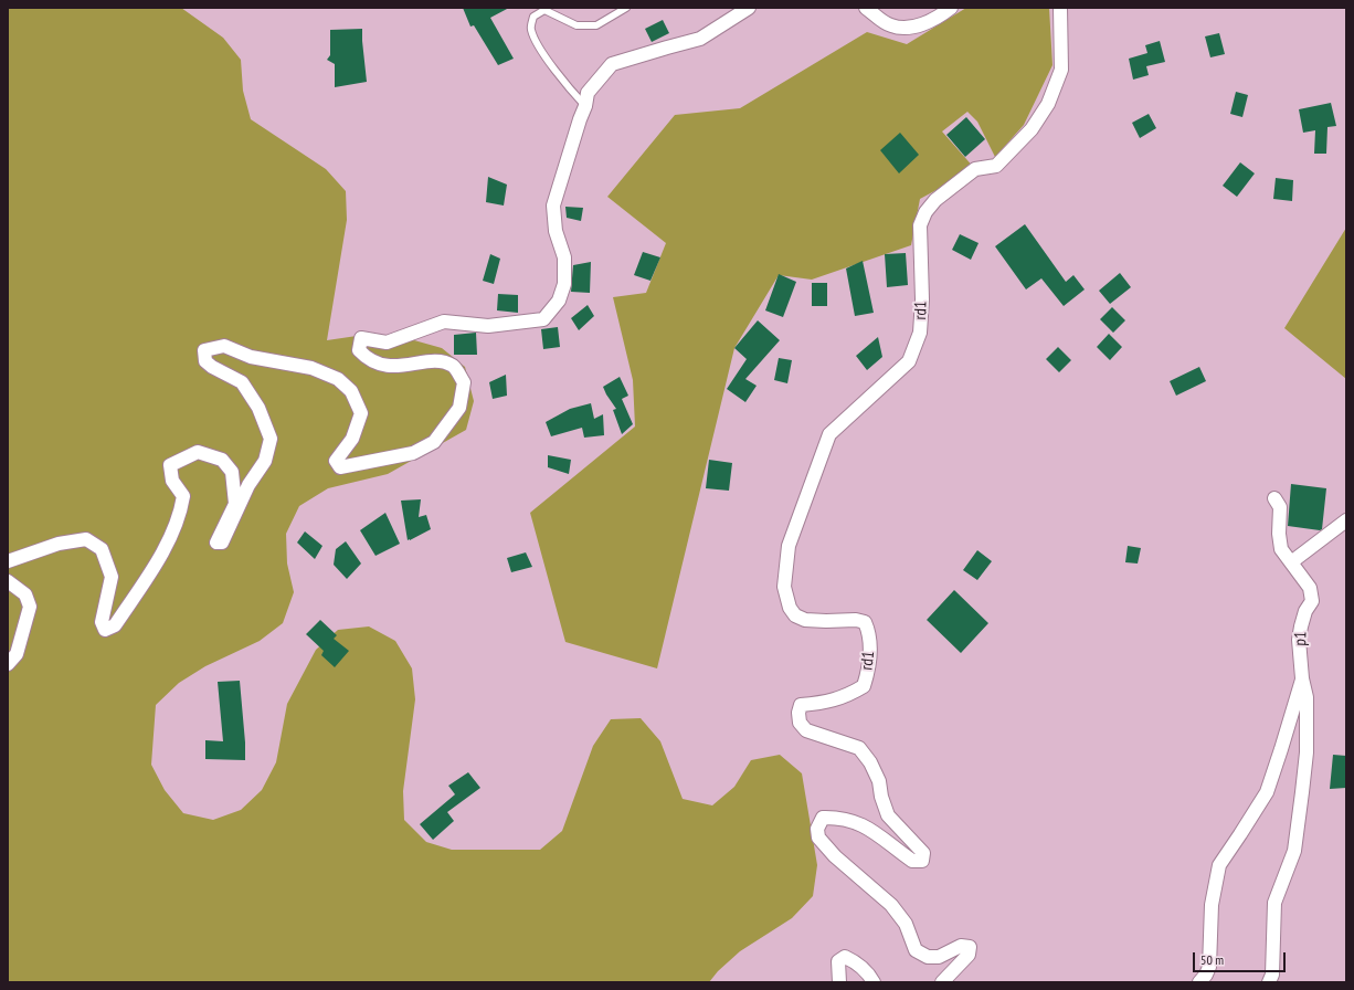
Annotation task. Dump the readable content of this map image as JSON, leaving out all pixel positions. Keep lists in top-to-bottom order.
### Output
{
  "streets": {
    "street": ["rd1", "p1"]
  },
  "scale_bar": "50 m"
}
